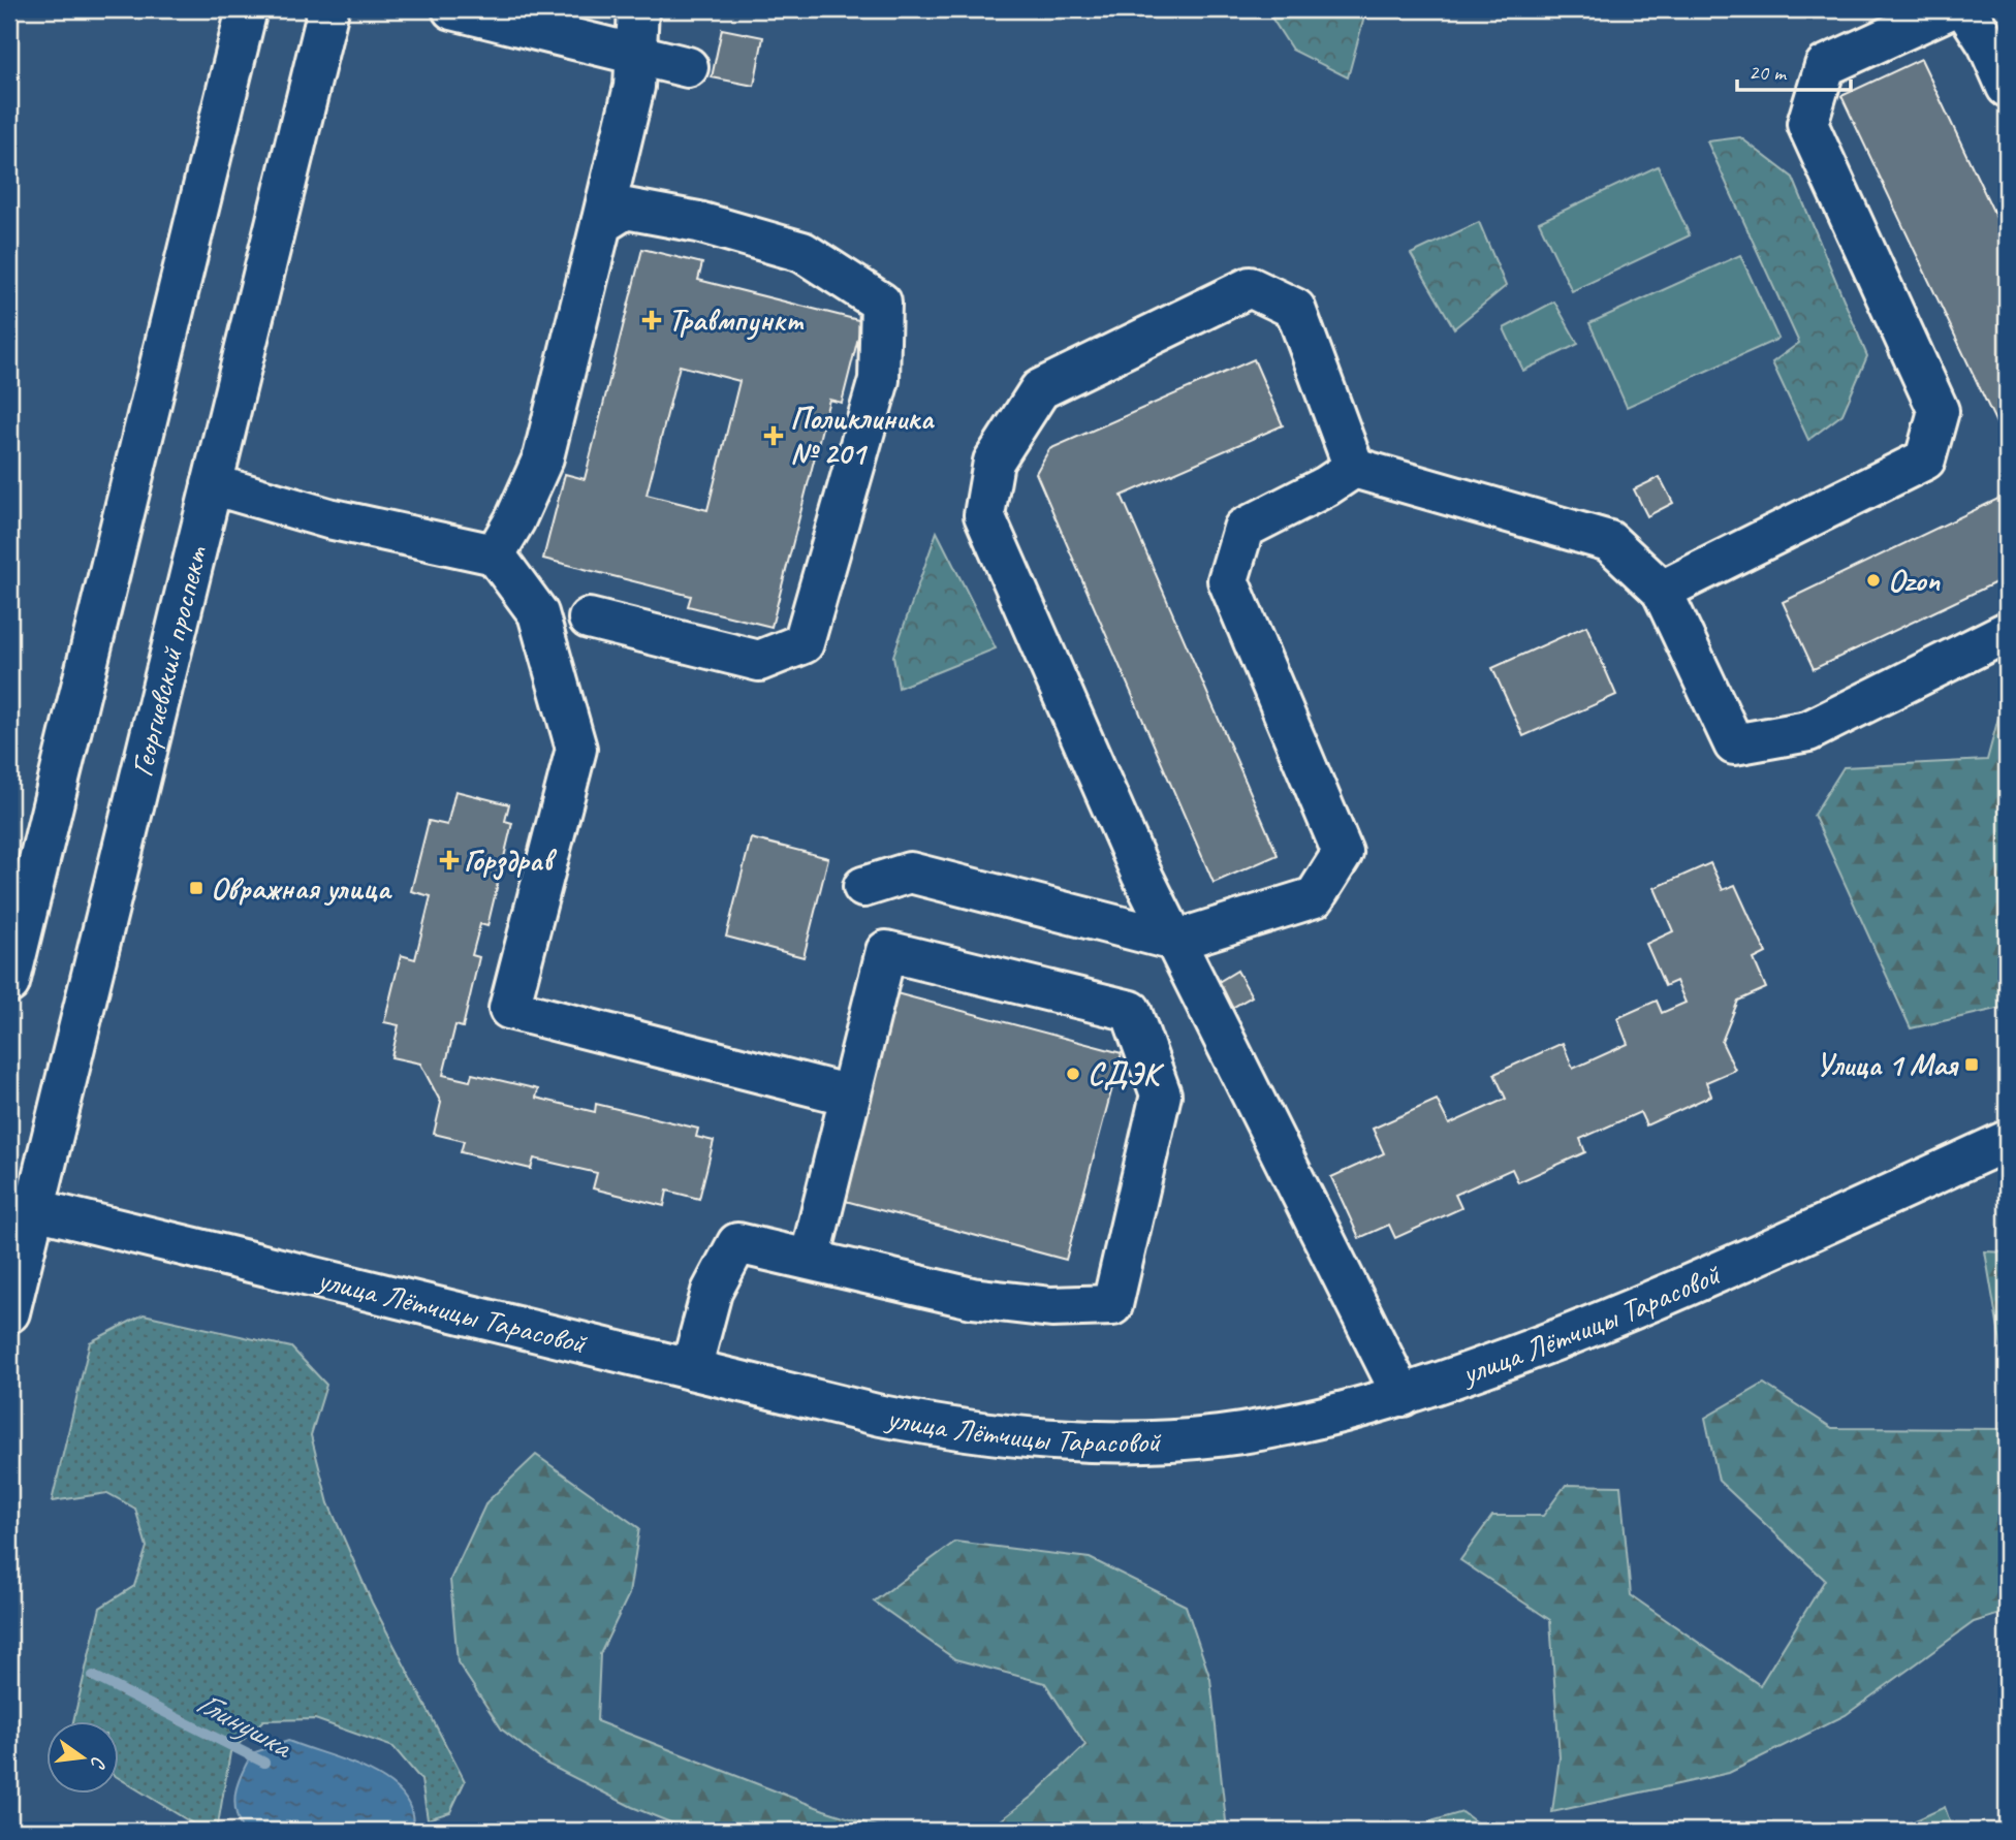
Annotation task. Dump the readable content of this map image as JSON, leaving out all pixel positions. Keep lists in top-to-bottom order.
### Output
{
  "streets": {
    "main road": ["Георгиевский проспект", "улица Лётчицы Тарасовой"]
  },
  "crossings": [
    ["Георгиевский проспект", "улица Лётчицы Тарасовой"]
  ],
  "water": ["Глинушка"],
  "places": {
    "health": ["Травмпункт", "Поликлиника № 201", "Горздрав"],
    "other": ["Ozon", "СДЭК"],
    "transit": ["Овражная улица", "Улица 1 Мая"]
  },
  "scale_bar": "20 m",
  "north": "right"
}
